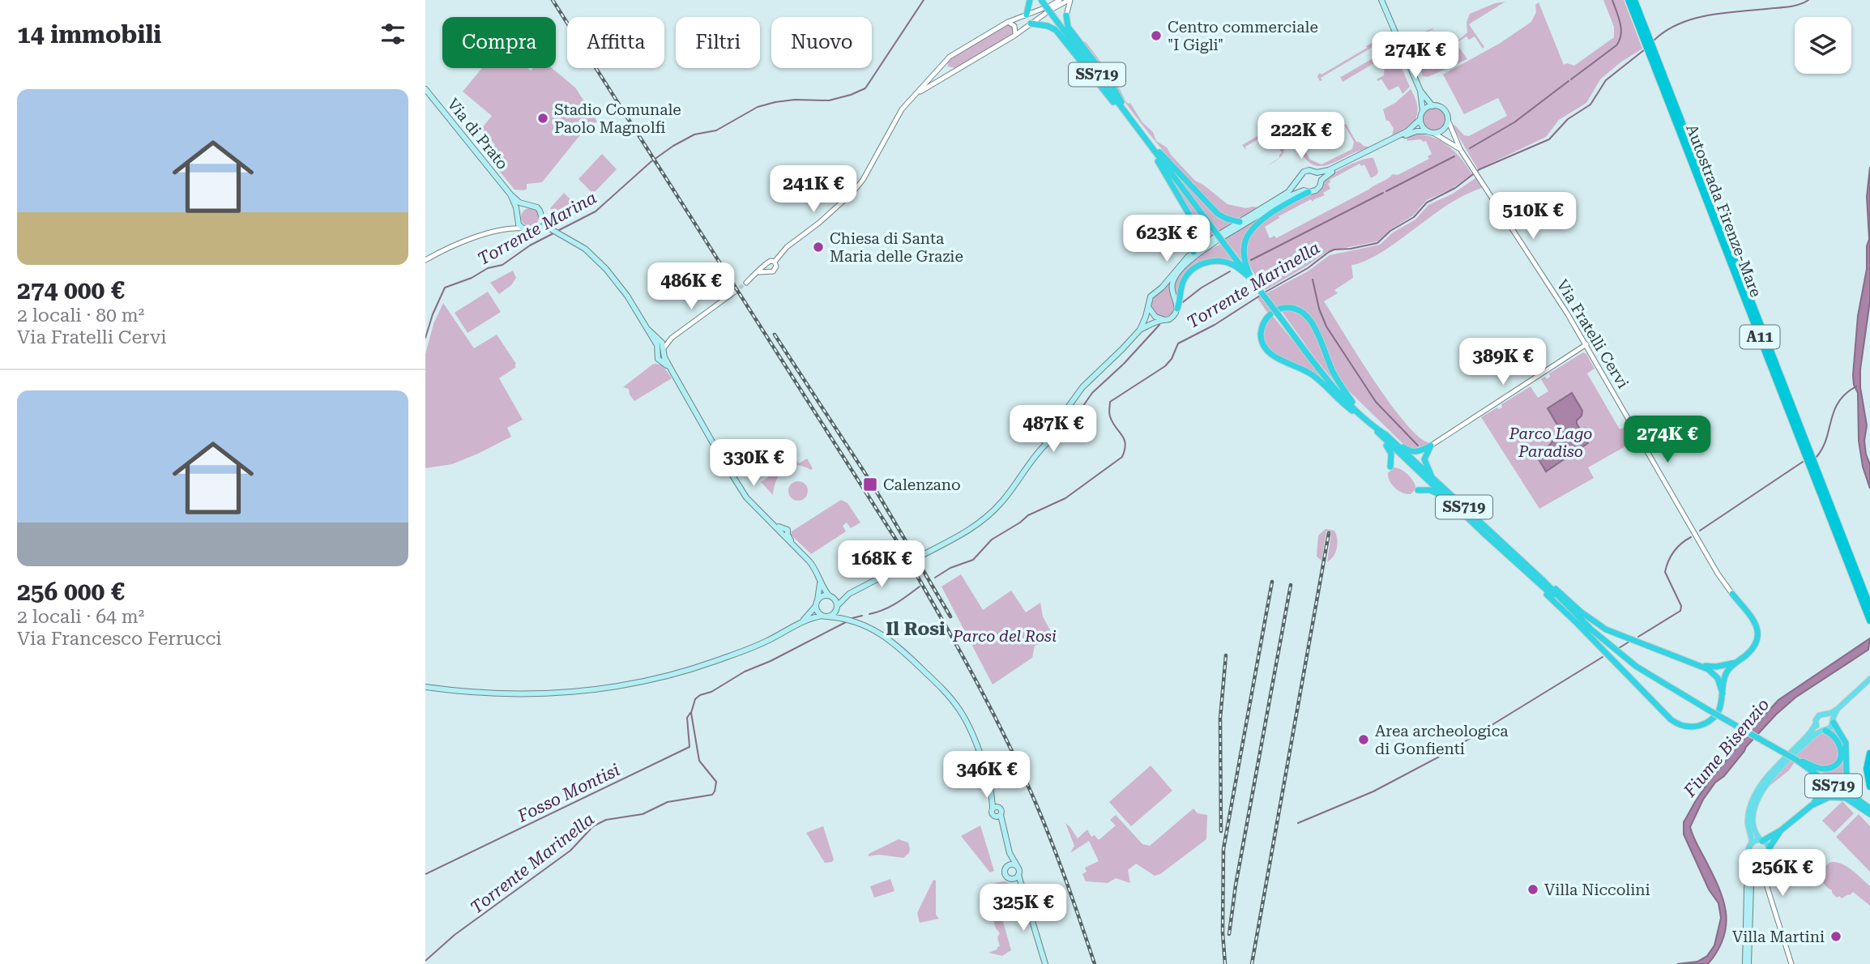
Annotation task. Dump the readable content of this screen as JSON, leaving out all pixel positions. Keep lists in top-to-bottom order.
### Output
{
  "streets": {
    "highway": ["SS719", "Autostrada Firenze-Mare", "A11"],
    "main road": ["Via di Prato", "Via Fratelli Cervi"]
  },
  "districts": ["Il Rosi"],
  "water": [
    "Torrente Marina",
    "Torrente Marinella",
    "Fiume Bisenzio",
    "Fosso Montisi"
  ],
  "parks": ["Parco Lago Paradiso", "Parco del Rosi"],
  "places": {
    "other": [
      "Centro commerciale \"I Gigli\"",
      "Stadio Comunale Paolo Magnolfi",
      "Chiesa di Santa Maria delle Grazie",
      "Area archeologica di Gonfienti",
      "Villa Niccolini",
      "Villa Martini"
    ],
    "transit": ["Calenzano"]
  },
  "page": {
    "heading": "14 immobili",
    "chip": [
      "Compra",
      "Affitta",
      "Filtri",
      "Nuovo"
    ],
    "price": [
      "274K €",
      "222K €",
      "241K €",
      "510K €",
      "623K €",
      "486K €",
      "389K €",
      "487K €",
      "274K €",
      "330K €",
      "168K €",
      "346K €",
      "256K €",
      "325K €"
    ],
    "list": [
      {
        "name": "274 000 €",
        "note": "2 locali · 80 m² · Via Fratelli Cervi"
      },
      {
        "name": "256 000 €",
        "note": "2 locali · 64 m² · Via Francesco Ferrucci"
      }
    ]
  }
}
